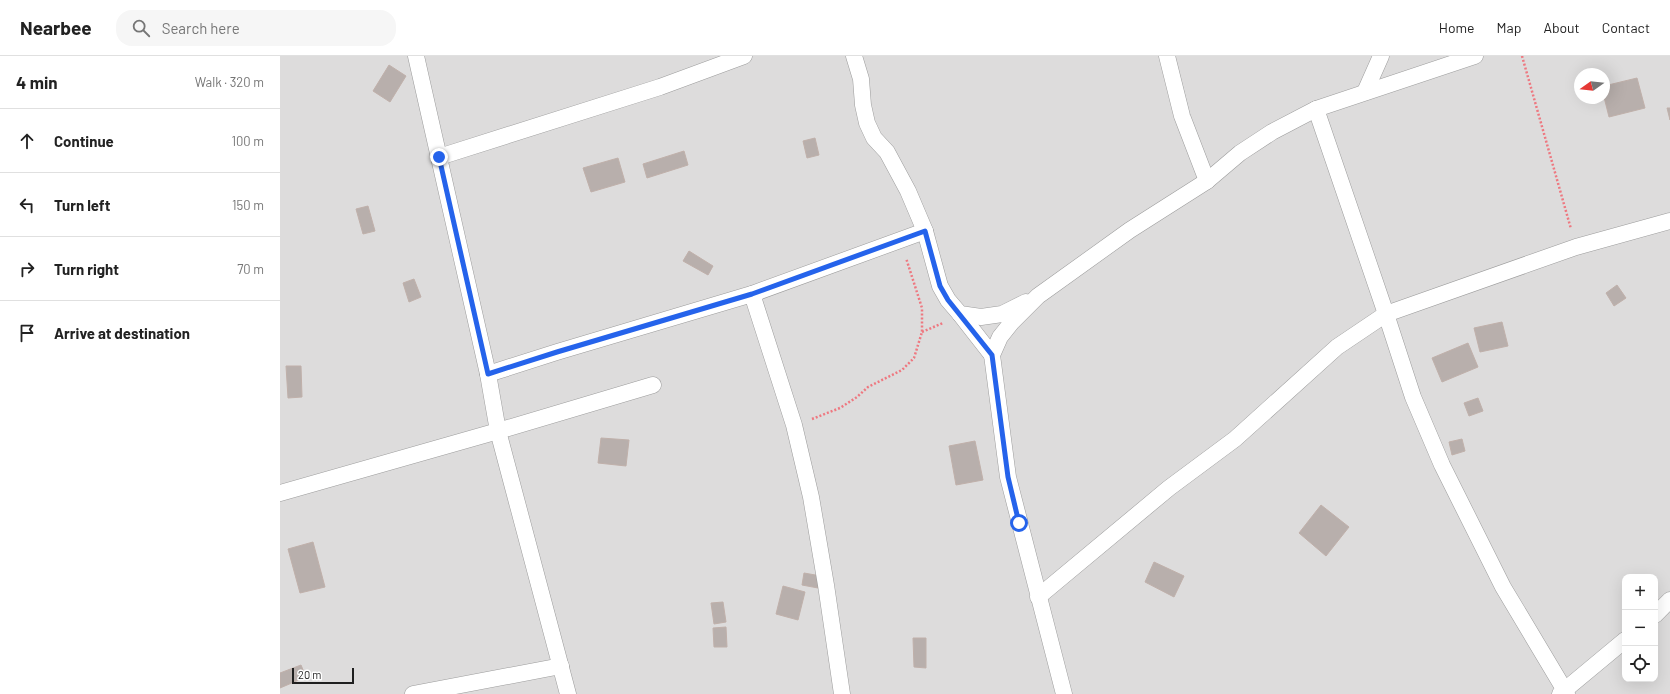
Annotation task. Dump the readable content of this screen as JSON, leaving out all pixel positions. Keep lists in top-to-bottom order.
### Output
{
  "scale_bar": "20 m",
  "north": "left",
  "page": {
    "header": "Nearbee",
    "search": "Search here",
    "nav": [
      "Home",
      "Map",
      "About",
      "Contact"
    ],
    "heading": ["4 min", "Walk · 320 m"],
    "list": [
      ["Continue", "100 m"],
      ["Turn left", "150 m"],
      ["Turn right", "70 m"],
      "Arrive at destination"
    ],
    "map_buttons": ["+", "−"],
    "scale": "20 m"
  }
}
